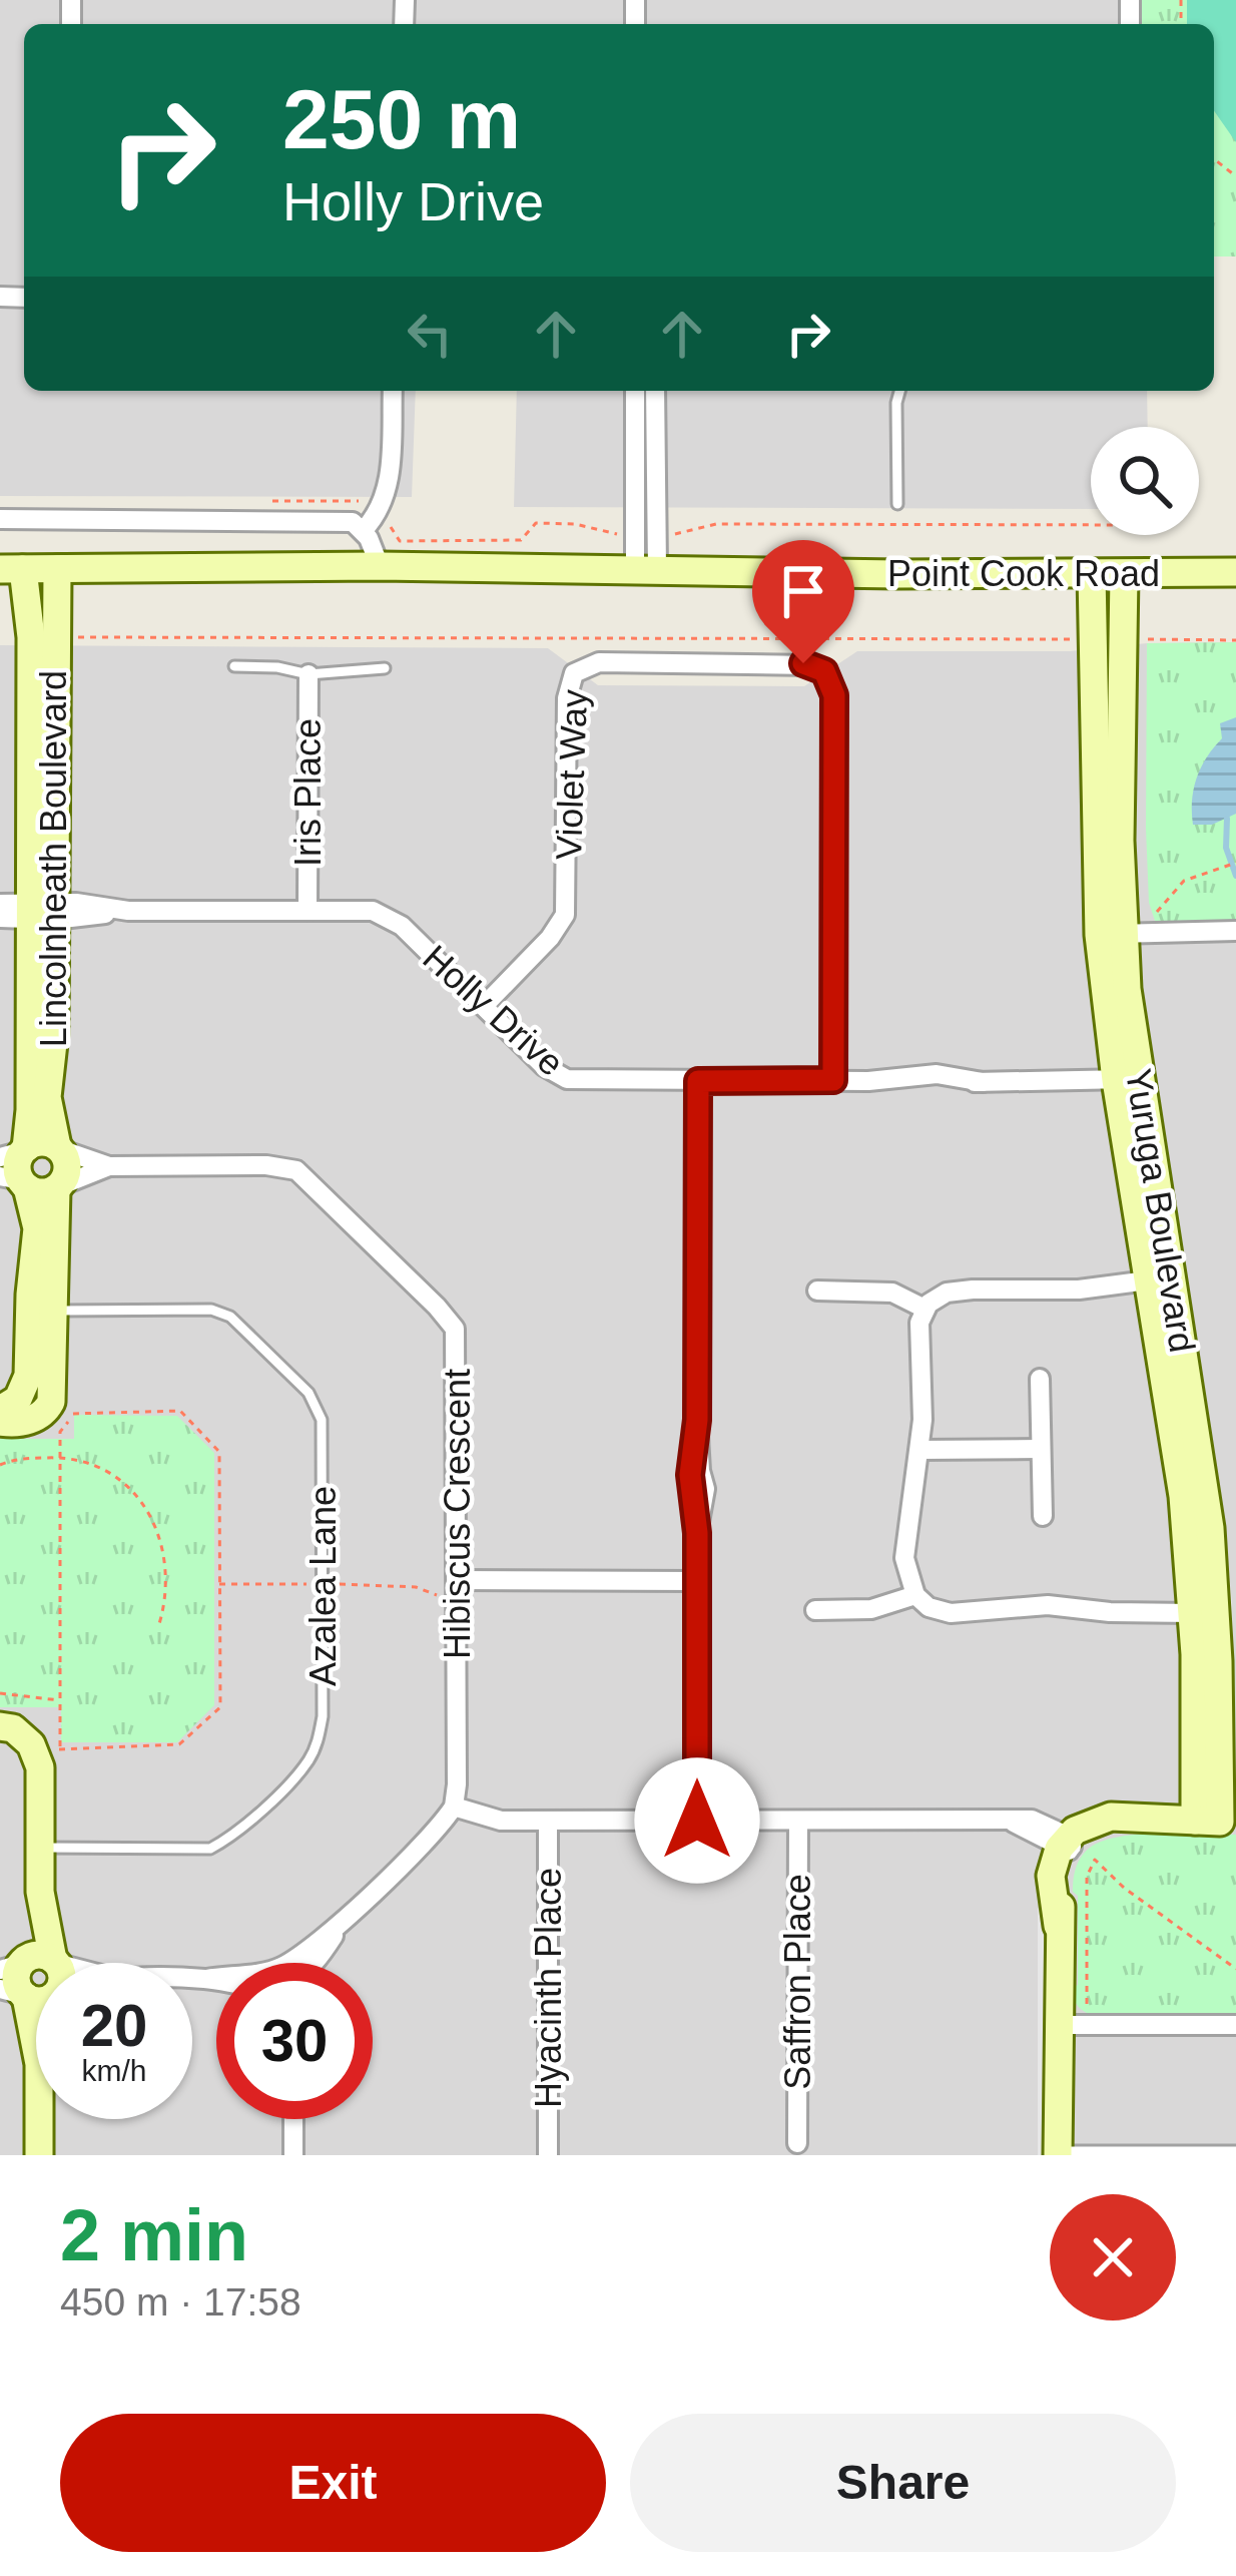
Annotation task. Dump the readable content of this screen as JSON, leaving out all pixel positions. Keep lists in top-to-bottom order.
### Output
{
  "streets": {
    "street": [
      "Point Cook Road",
      "Violet Way",
      "Iris Place",
      "Lincolnheath Boulevard",
      "Holly Drive",
      "Yuruga Boulevard",
      "Hibiscus Crescent",
      "Saffron Place",
      "Hyacinth Place"
    ],
    "lane": ["Azalea Lane"]
  },
  "crossings": [
    ["Point Cook Road", "Lincolnheath Boulevard"],
    ["Point Cook Road", "Yuruga Boulevard"],
    ["Violet Way", "Holly Drive"],
    ["Iris Place", "Holly Drive"],
    ["Lincolnheath Boulevard", "Holly Drive"],
    ["Lincolnheath Boulevard", "Hibiscus Crescent"],
    ["Holly Drive", "Yuruga Boulevard"]
  ],
  "page": {
    "turn": ["250 m", "Holly Drive"],
    "speed": "20 km/h",
    "limit": "30",
    "heading": ["2 min", "450 m · 17:58"],
    "buttons": ["Exit", "Share"]
  }
}
